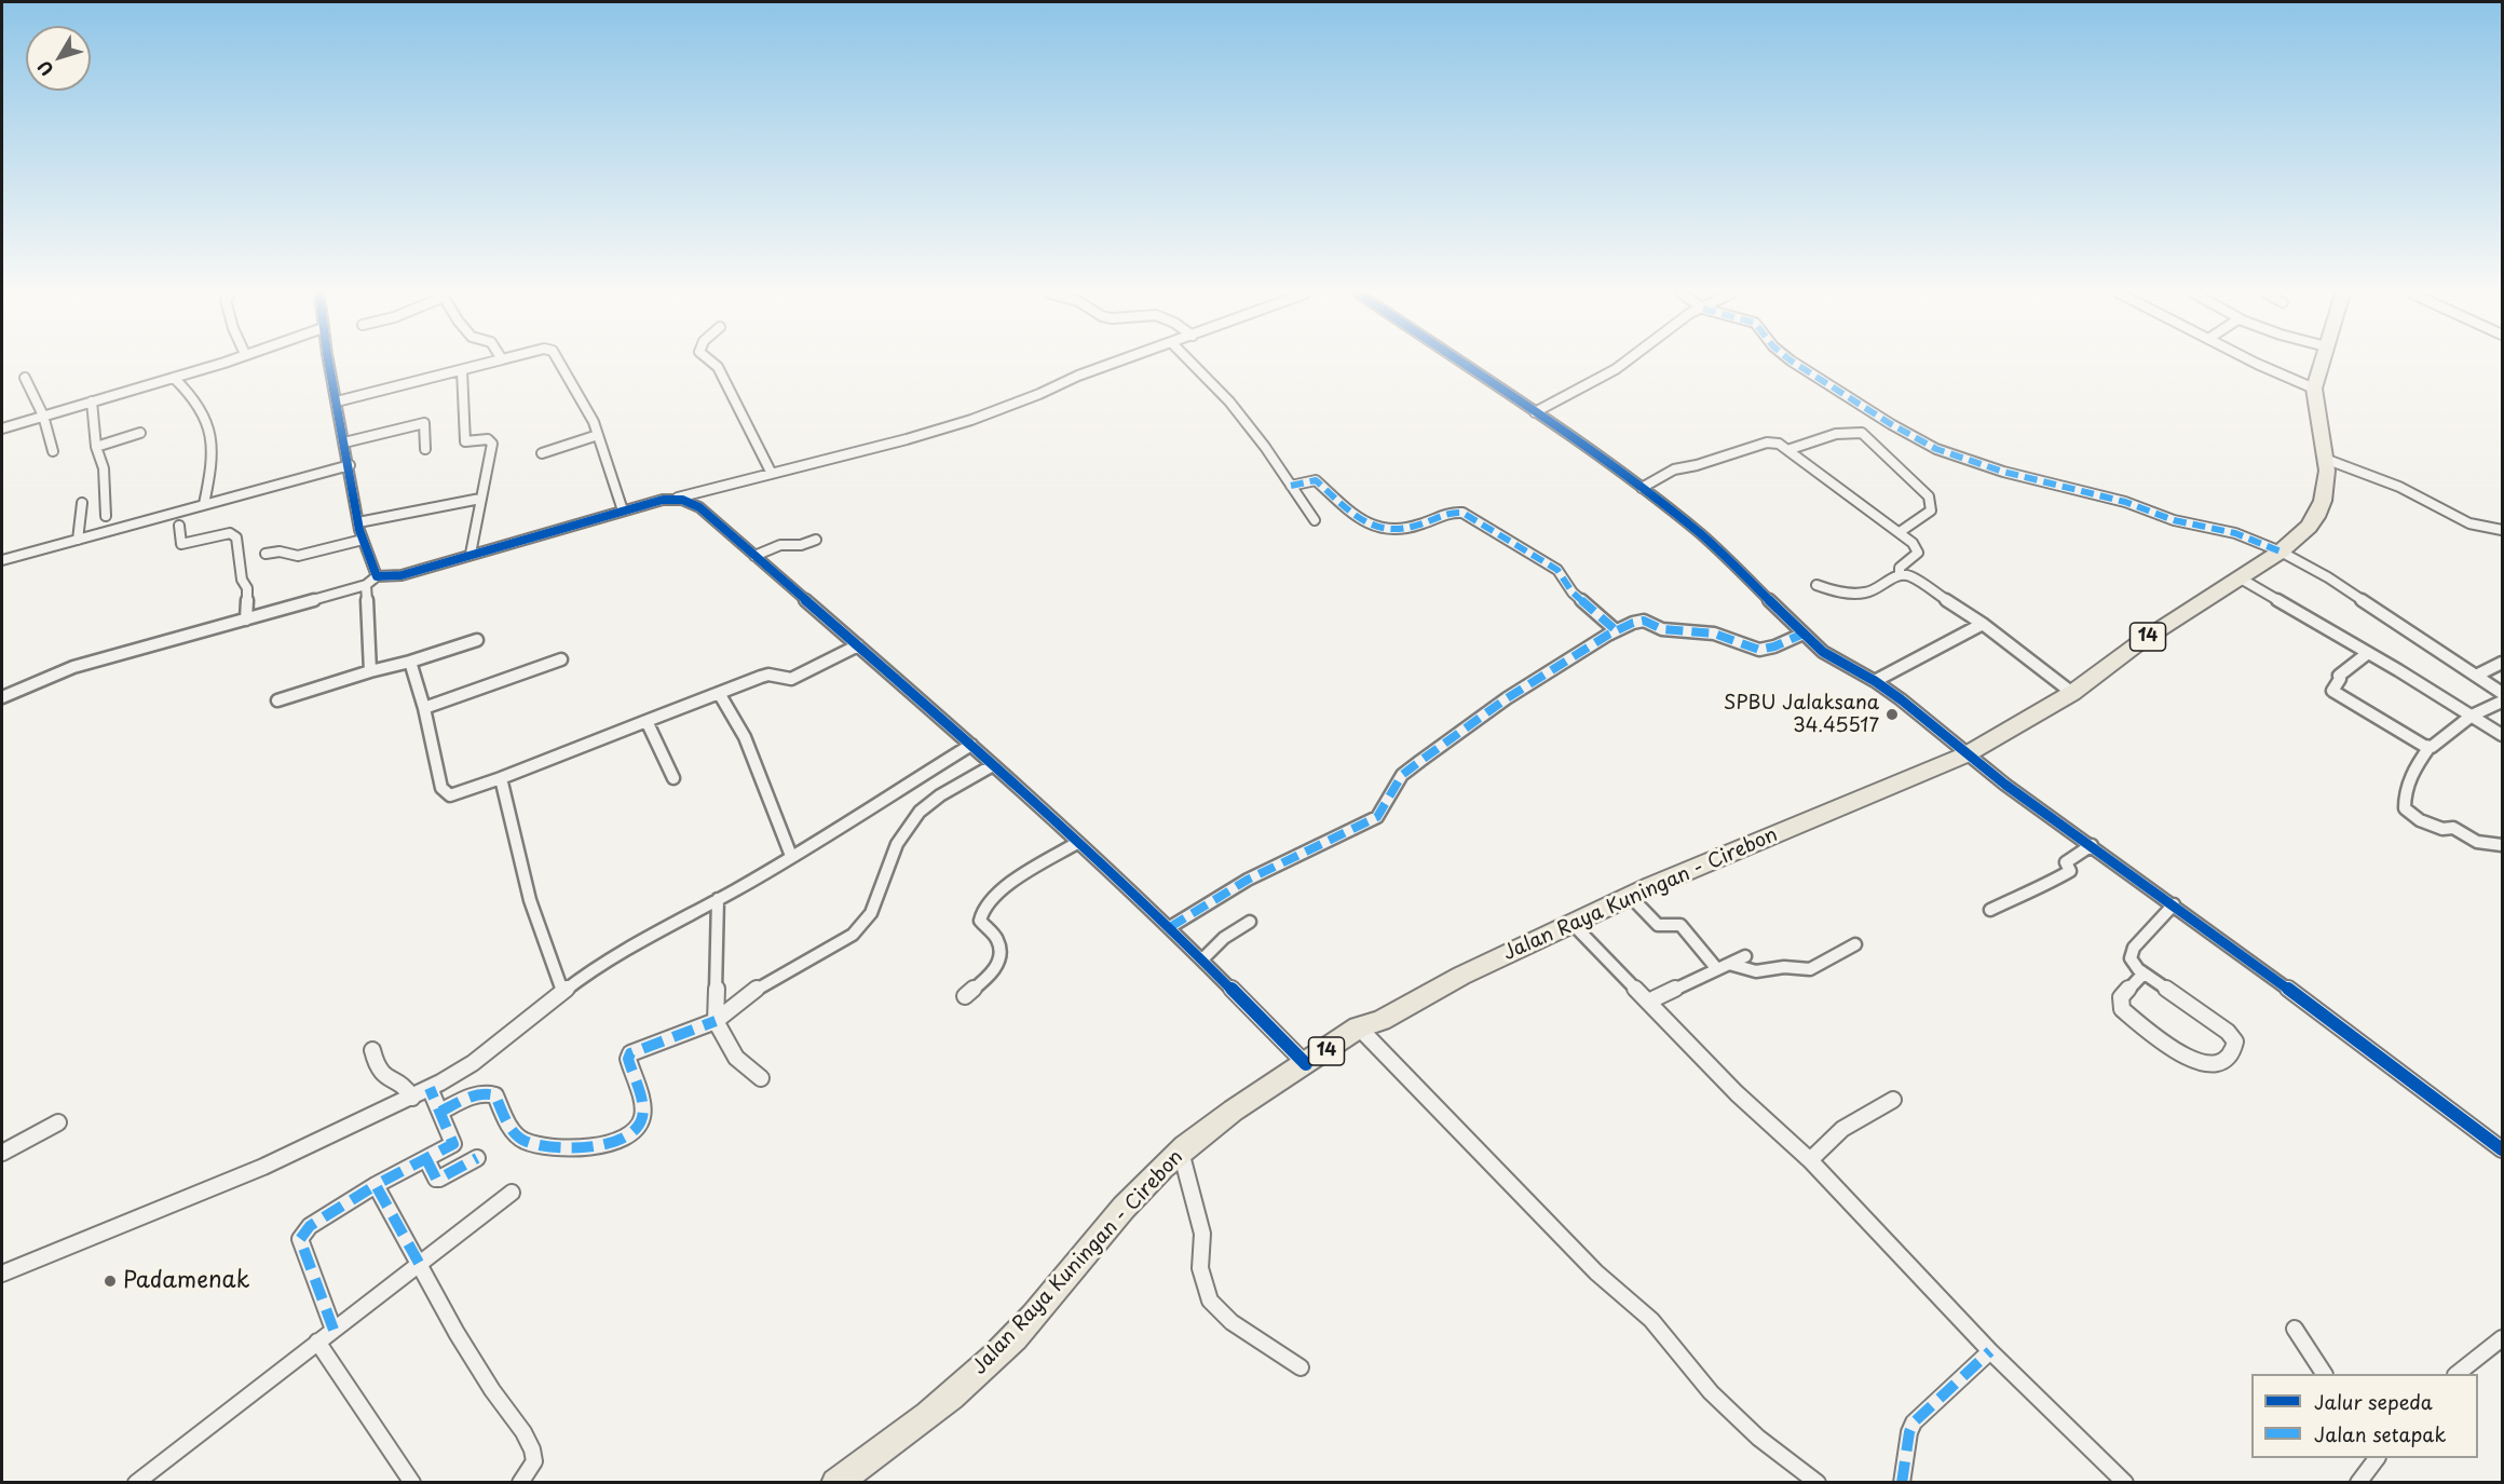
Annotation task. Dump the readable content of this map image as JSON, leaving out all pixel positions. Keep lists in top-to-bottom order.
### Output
{
  "streets": {
    "highway": ["14", "Jalan Raya Kuningan - Cirebon"]
  },
  "places": ["SPBU Jalaksana 34.45517", "Padamenak"],
  "legend": ["Jalur sepeda", "Jalan setapak"],
  "north": "bottom left"
}
